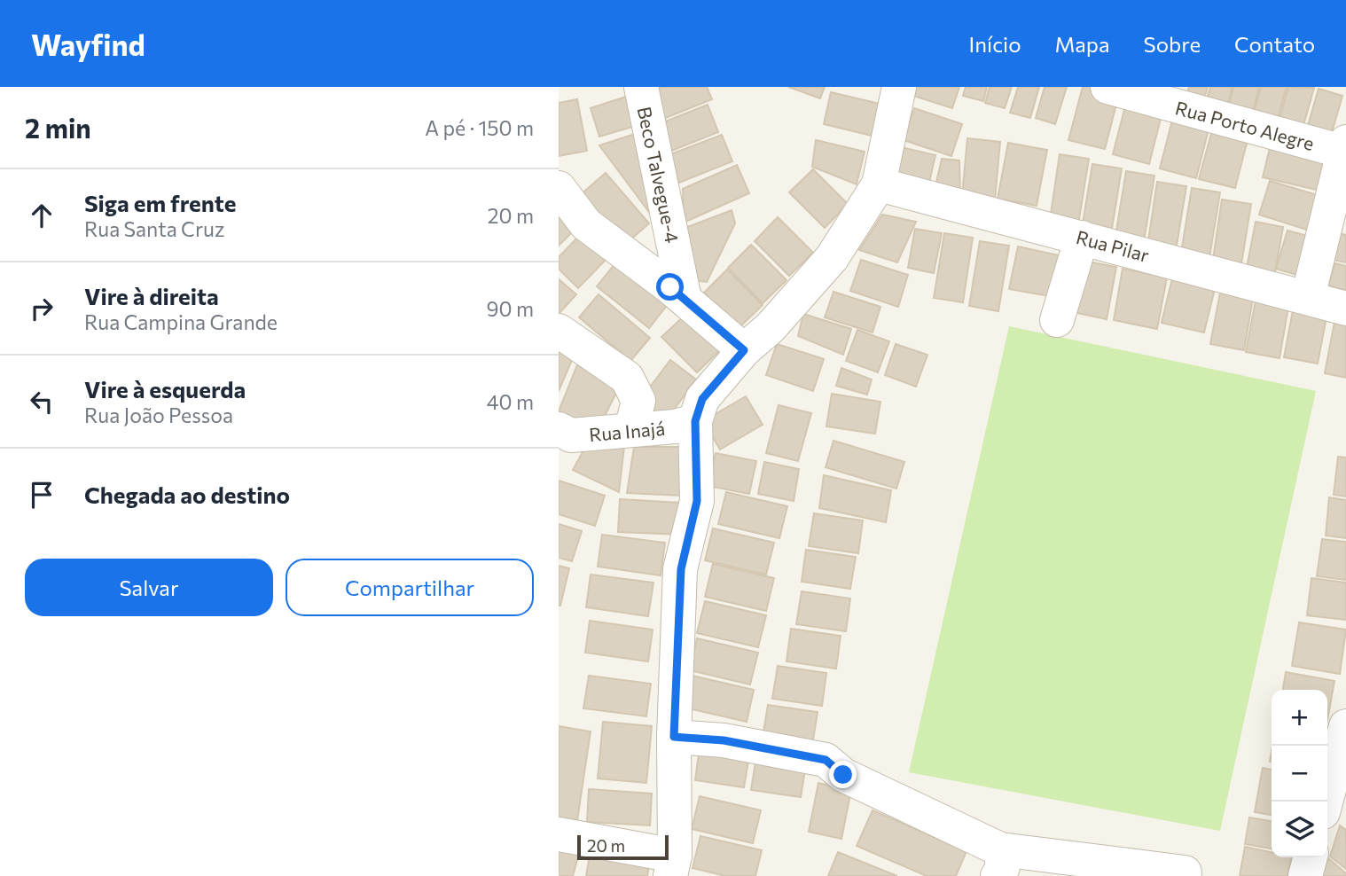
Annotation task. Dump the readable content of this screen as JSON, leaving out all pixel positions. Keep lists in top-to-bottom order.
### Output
{
  "streets": {
    "street": [
      "Rua Porto Alegre",
      "Beco Talvegue-4",
      "Rua Pilar",
      "Rua Inajá"
    ]
  },
  "scale_bar": "20 m",
  "page": {
    "header": "Wayfind",
    "nav": [
      "Início",
      "Mapa",
      "Sobre",
      "Contato"
    ],
    "heading": ["2 min", "A pé · 150 m"],
    "list": [
      ["Siga em frente", "Rua Santa Cruz", "20 m"],
      ["Vire à direita", "Rua Campina Grande", "90 m"],
      ["Vire à esquerda", "Rua João Pessoa", "40 m"],
      "Chegada ao destino"
    ],
    "buttons": ["Salvar", "Compartilhar"],
    "map_buttons": ["+", "−"],
    "scale": "20 m"
  }
}
